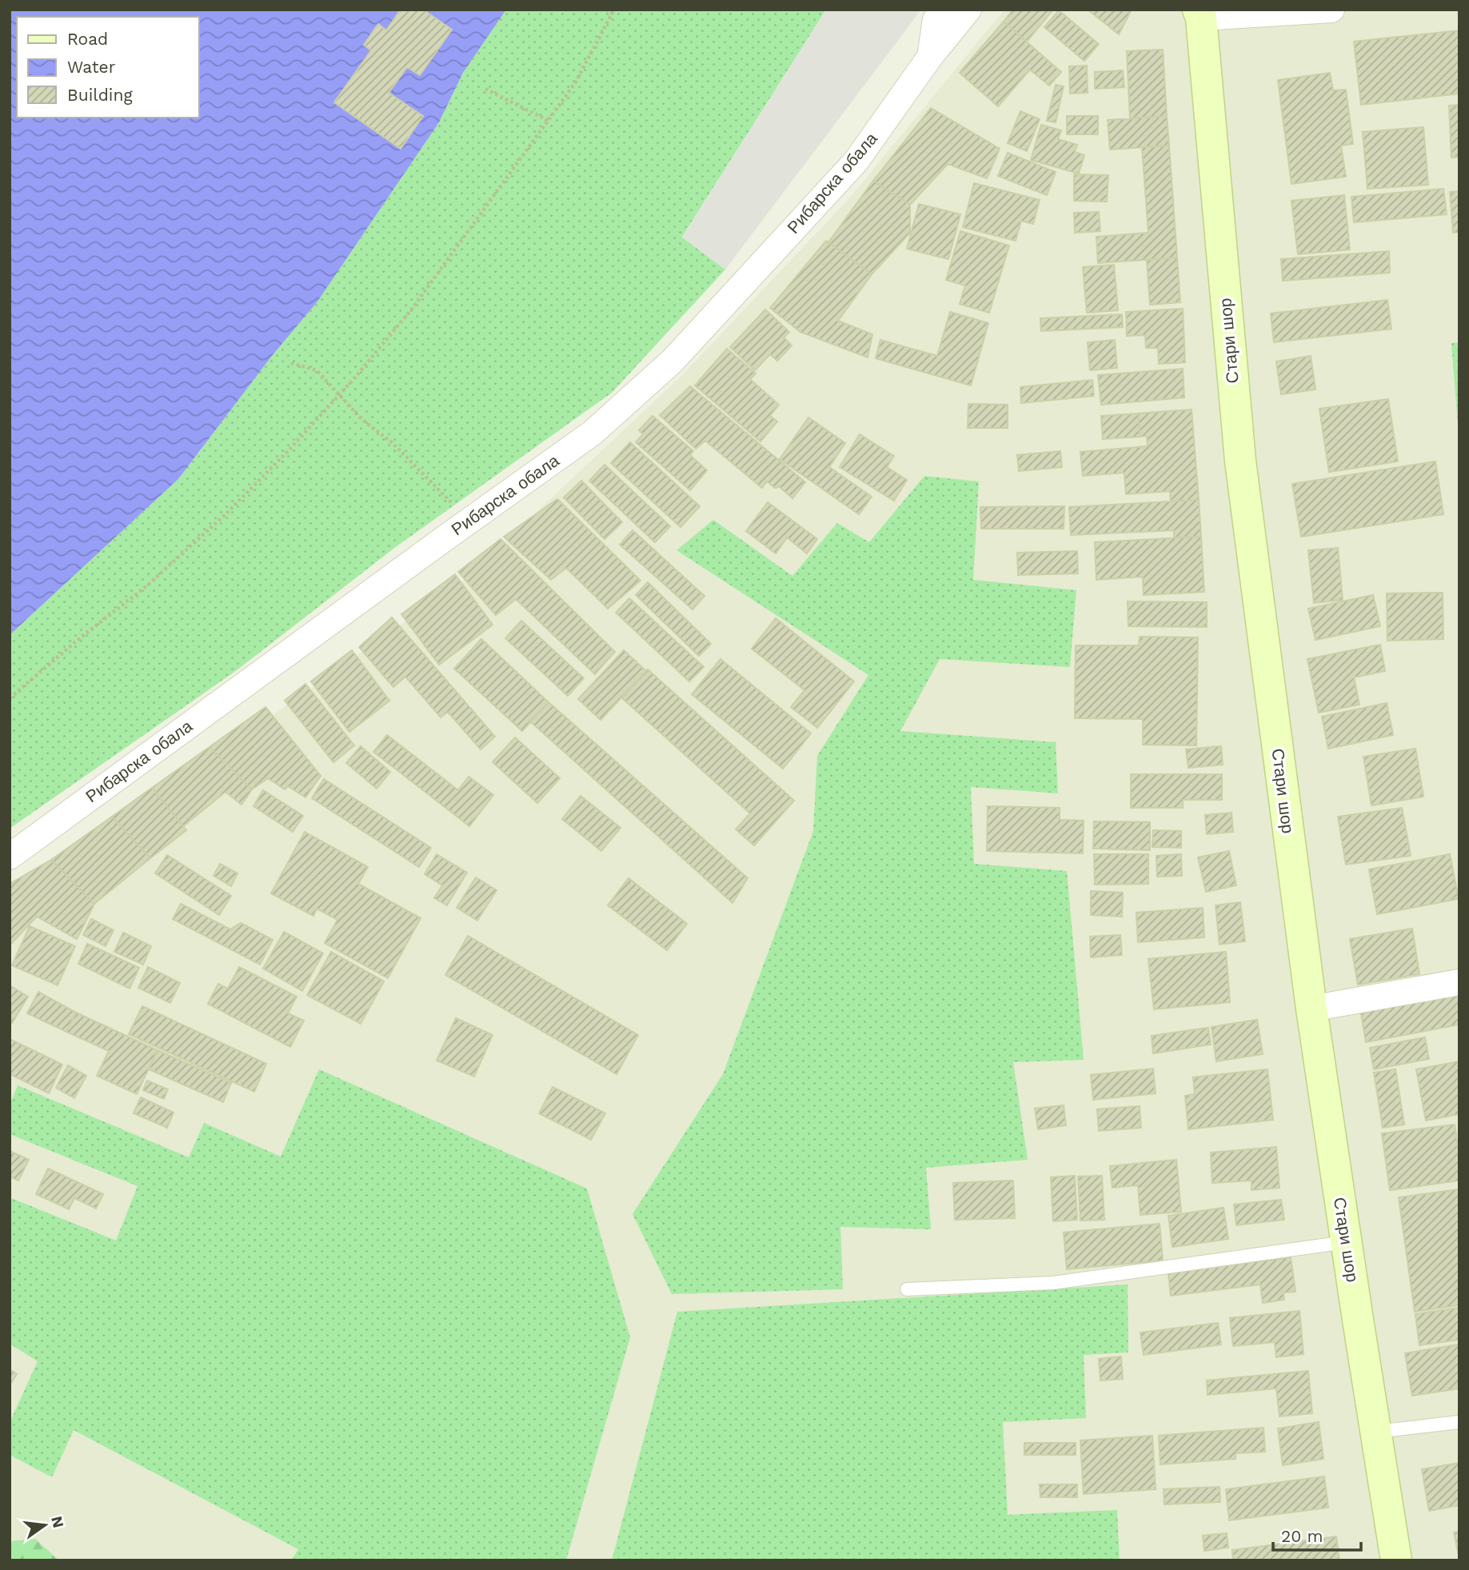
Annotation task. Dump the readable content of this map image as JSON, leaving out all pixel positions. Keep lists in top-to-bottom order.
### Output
{
  "streets": {
    "main road": ["Стари шор"],
    "street": ["Рибарска обала"]
  },
  "legend": ["Road", "Water", "Building"],
  "scale_bar": "20 m",
  "north": "right"
}
